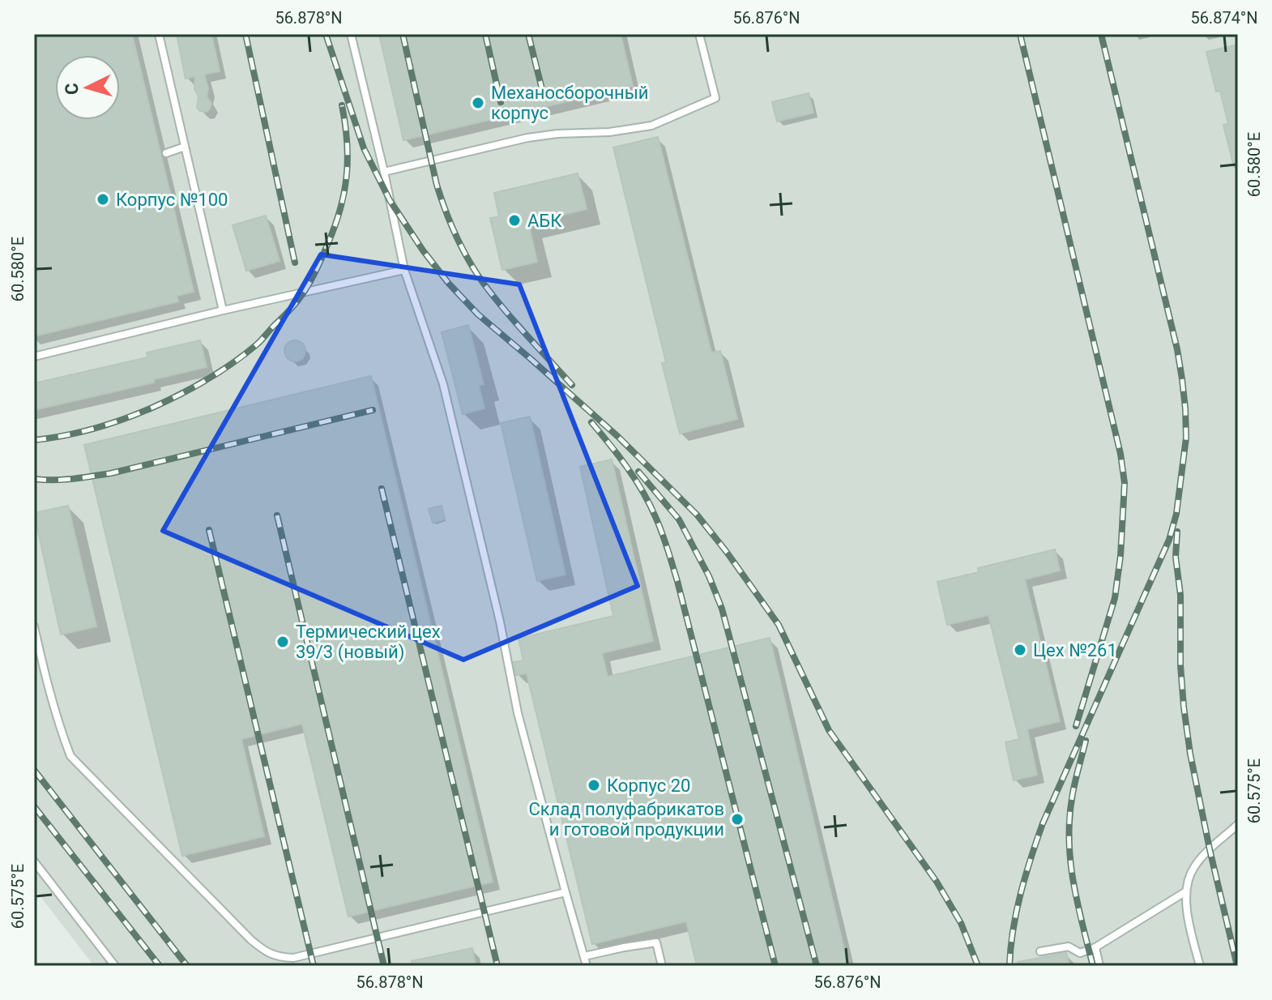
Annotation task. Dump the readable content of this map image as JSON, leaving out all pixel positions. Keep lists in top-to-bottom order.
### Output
{
  "places": [
    "Механосборочный корпус",
    "Корпус №100",
    "АБК",
    "Термический цех 39/3 (новый)",
    "Цех №261",
    "Корпус 20",
    "Склад полуфабрикатов и готовой продукции"
  ],
  "north": "left",
  "coordinates": [
    "56.878°N",
    "56.876°N",
    "56.874°N",
    "60.580°E",
    "60.575°E"
  ]
}
